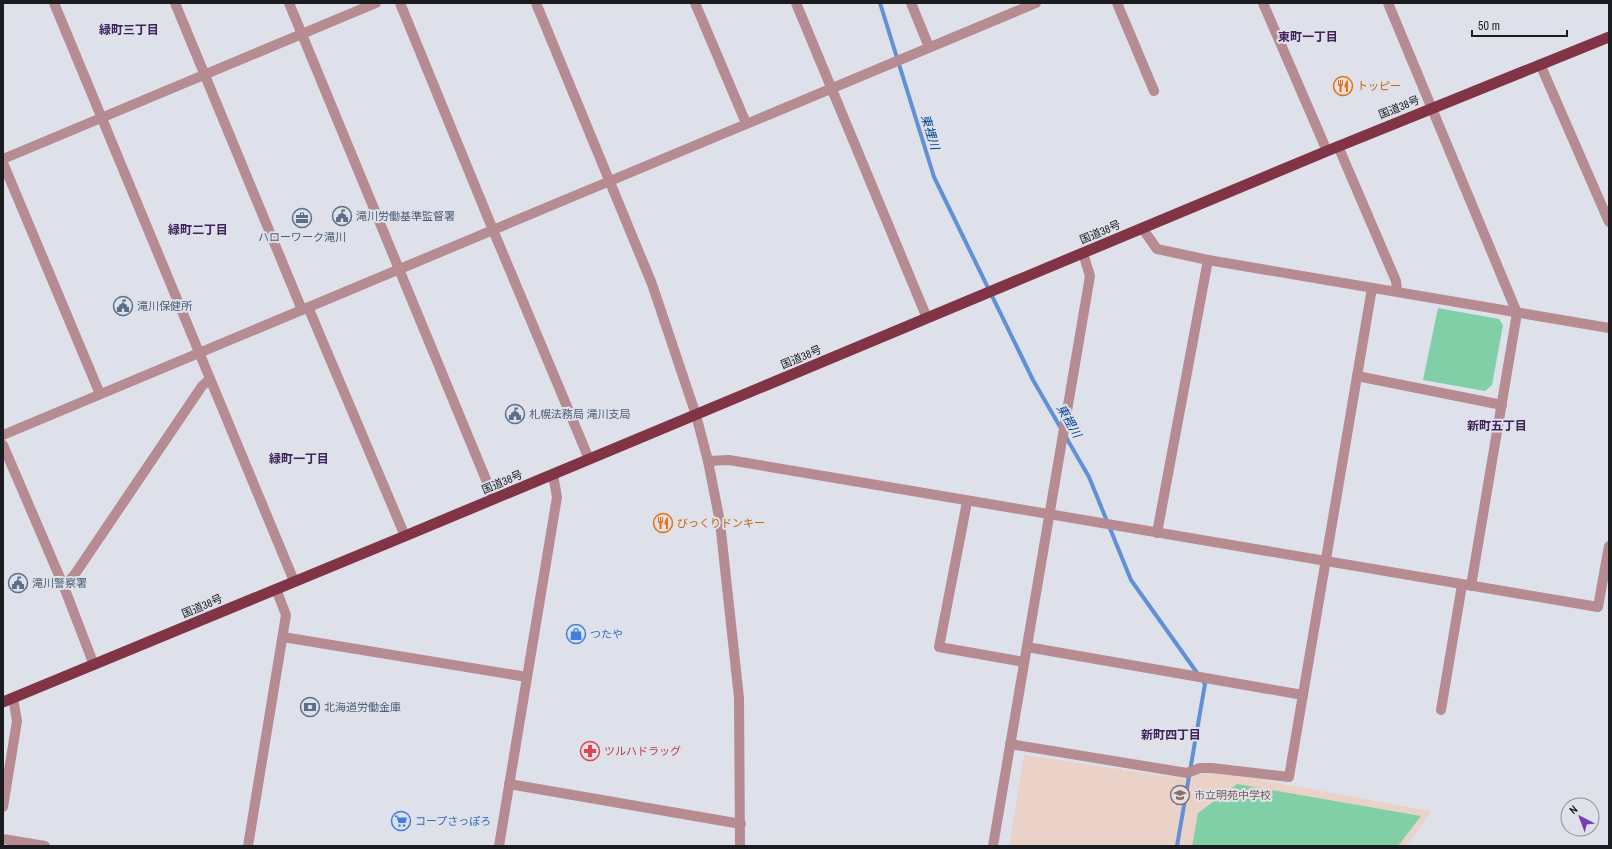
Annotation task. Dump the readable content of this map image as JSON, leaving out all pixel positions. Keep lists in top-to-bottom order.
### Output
{
  "streets": {
    "highway": ["国道38号"]
  },
  "districts": [
    "緑町三丁目",
    "東町一丁目",
    "緑町二丁目",
    "新町五丁目",
    "緑町一丁目",
    "新町四丁目"
  ],
  "water": ["東裡川"],
  "places": {
    "restaurant": ["トッピー", "びっくりドンキー"],
    "public building": [
      "滝川労働基準監督署",
      "滝川保健所",
      "札幌法務局 滝川支局",
      "滝川警察署"
    ],
    "office": ["ハローワーク滝川"],
    "shop": ["つたや"],
    "bank": ["北海道労働金庫"],
    "pharmacy": ["ツルハドラッグ"],
    "school or university": ["市立明苑中学校"],
    "supermarket": ["コープさっぽろ"]
  },
  "scale_bar": "50 m",
  "north": "top left"
}
